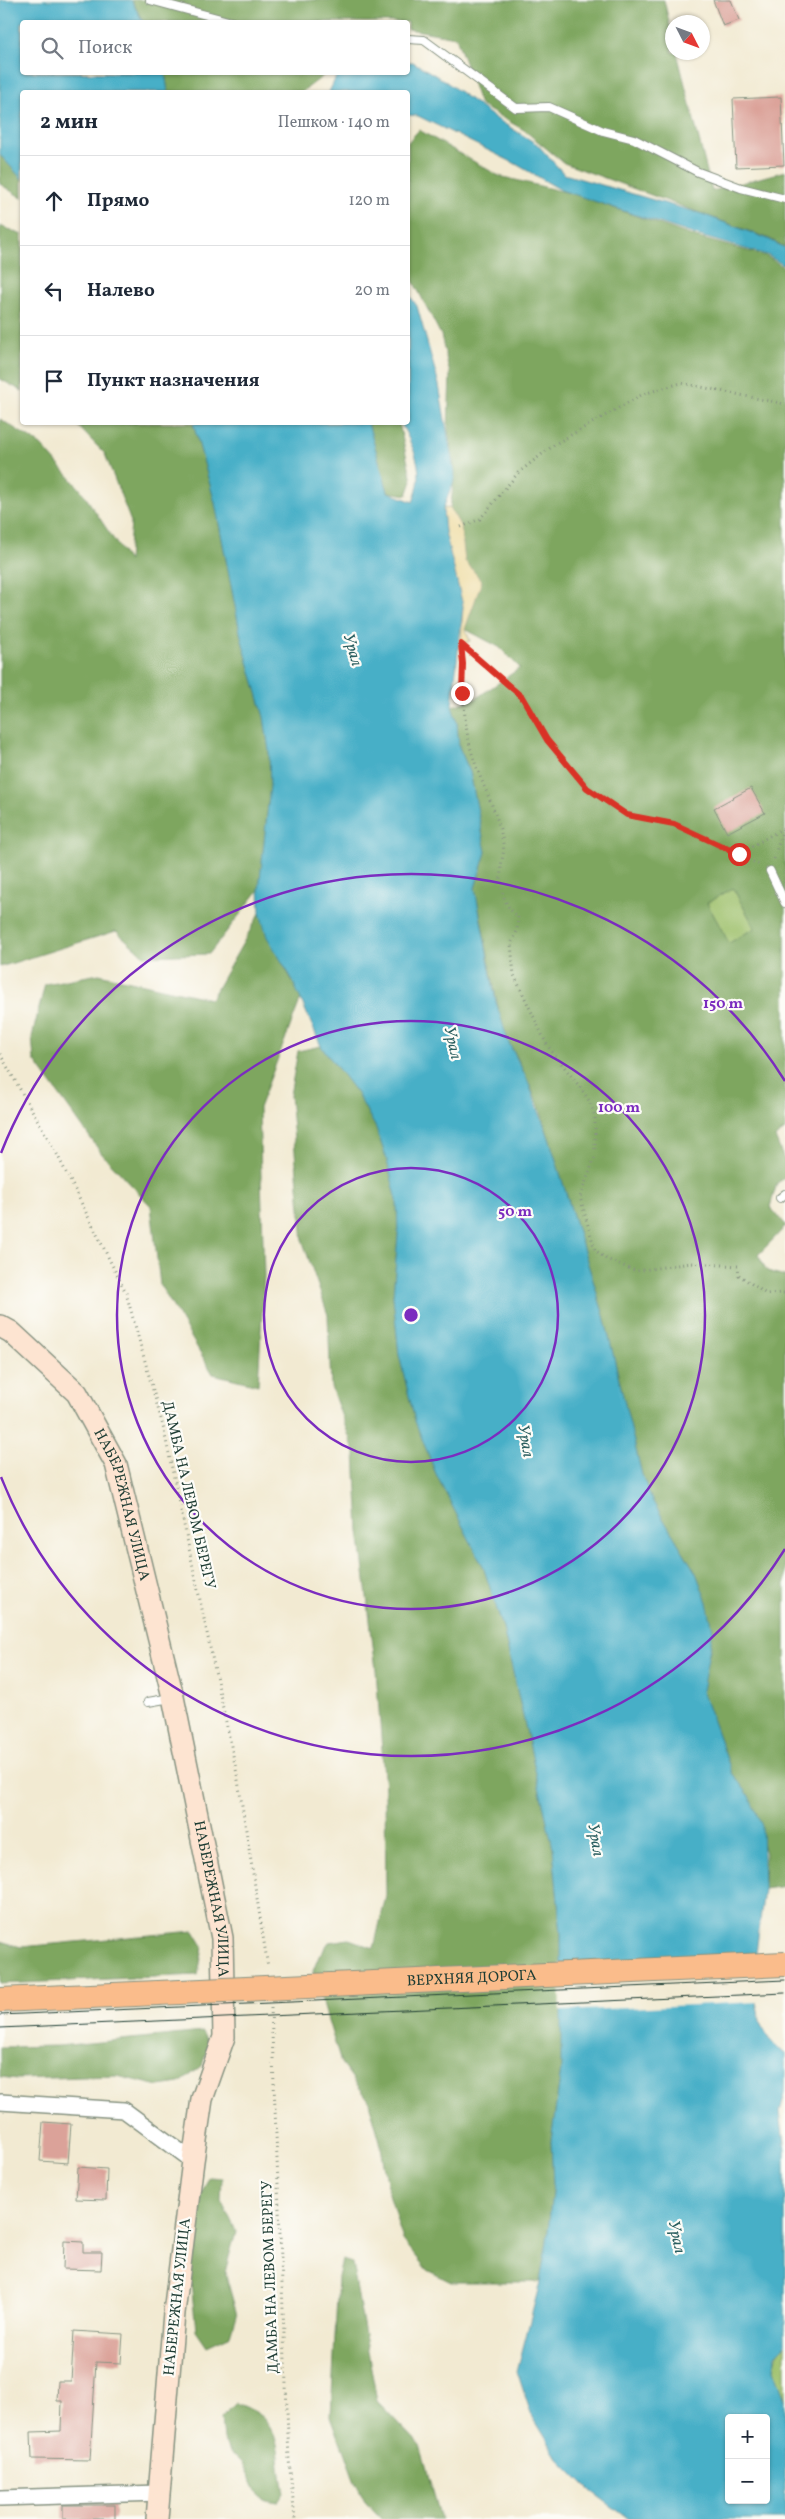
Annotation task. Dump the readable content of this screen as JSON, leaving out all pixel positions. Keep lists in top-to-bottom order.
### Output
{
  "streets": {
    "main road": ["НАБЕРЕЖНАЯ УЛИЦА", "ВЕРХНЯЯ ДОРОГА"],
    "path": ["ДАМБА НА ЛЕВОМ БЕРЕГУ"]
  },
  "water": ["Урал"],
  "north": "bottom right",
  "page": {
    "search": "Поиск",
    "heading": ["2 мин", "Пешком · 140 m"],
    "list": [
      ["Прямо", "120 m"],
      ["Налево", "20 m"],
      "Пункт назначения"
    ],
    "map_buttons": ["+", "−"]
  },
  "rings": ["150 m", "100 m", "50 m"]
}
